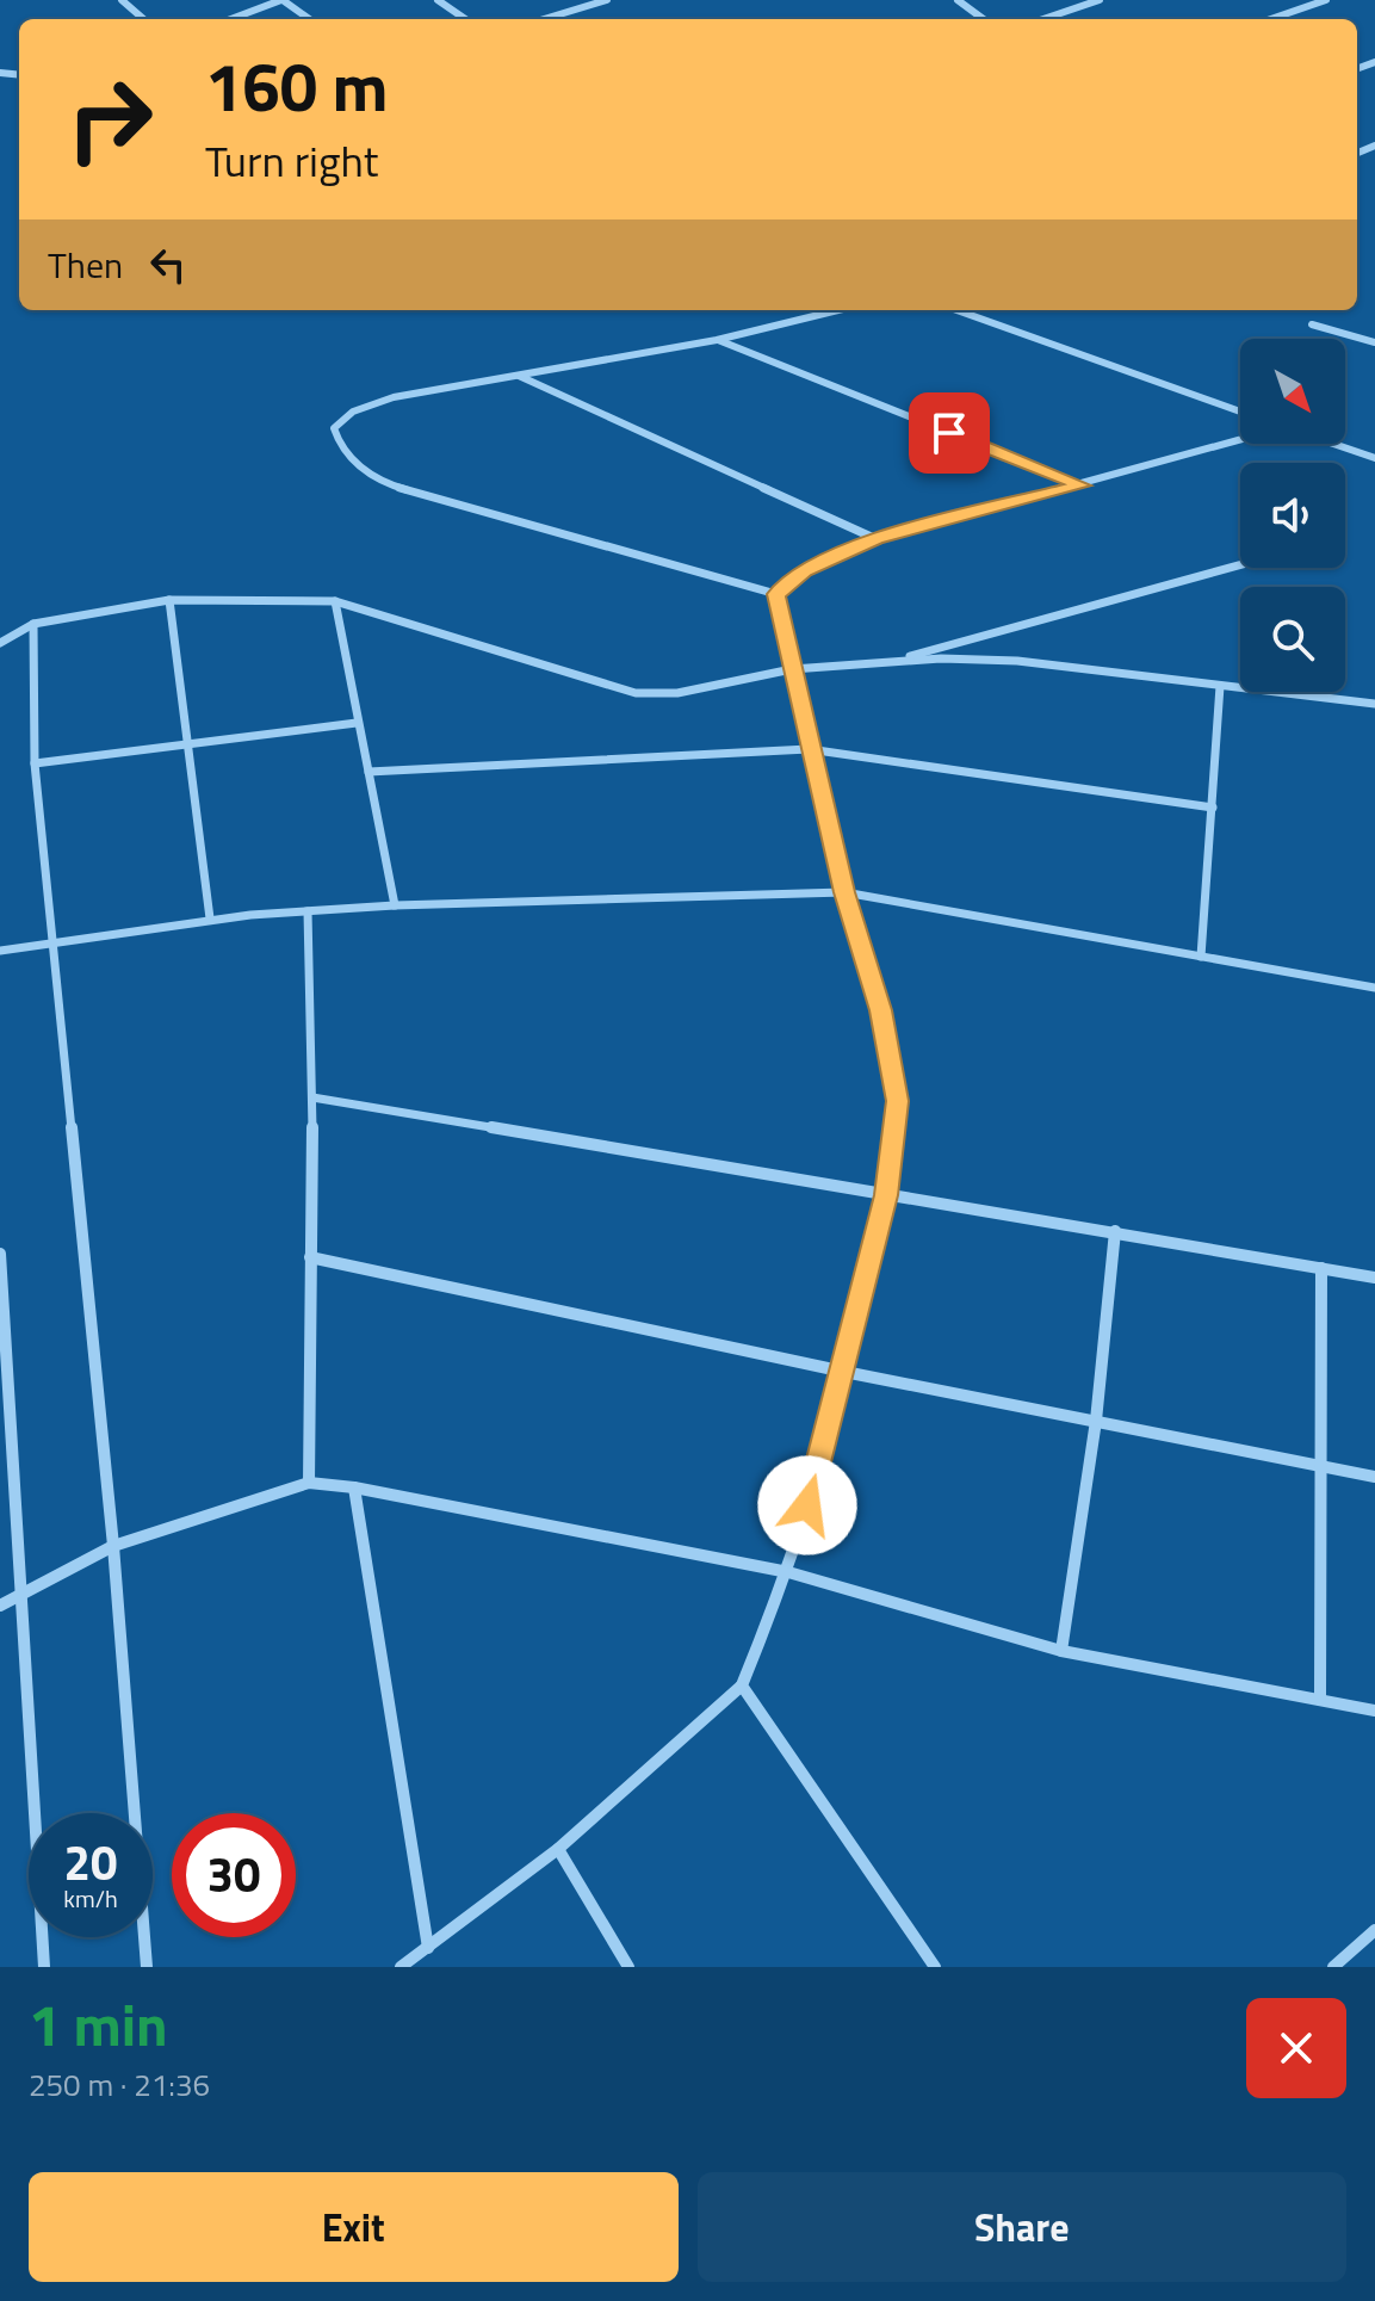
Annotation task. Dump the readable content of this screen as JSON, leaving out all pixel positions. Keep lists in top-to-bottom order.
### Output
{
  "north": "bottom right",
  "page": {
    "turn": ["160 m", "Turn right"],
    "then": "Then",
    "speed": "20 km/h",
    "limit": "30",
    "heading": ["1 min", "250 m · 21:36"],
    "buttons": ["Exit", "Share"]
  }
}
